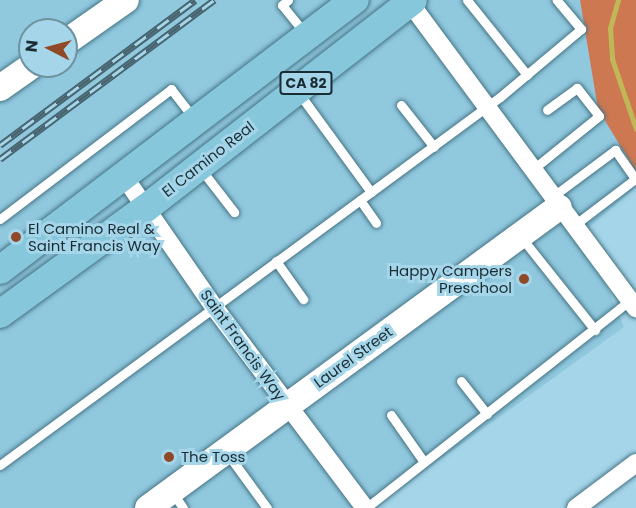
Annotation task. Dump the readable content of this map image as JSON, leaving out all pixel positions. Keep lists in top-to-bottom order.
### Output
{
  "streets": {
    "main road": ["CA 82", "El Camino Real"],
    "street": ["Saint Francis Way", "Laurel Street"]
  },
  "crossings": [
    ["CA 82", "Saint Francis Way"],
    ["El Camino Real", "Saint Francis Way"],
    ["Saint Francis Way", "Laurel Street"]
  ],
  "places": ["El Camino Real & Saint Francis Way", "Happy Campers Preschool", "The Toss"],
  "north": "left"
}
